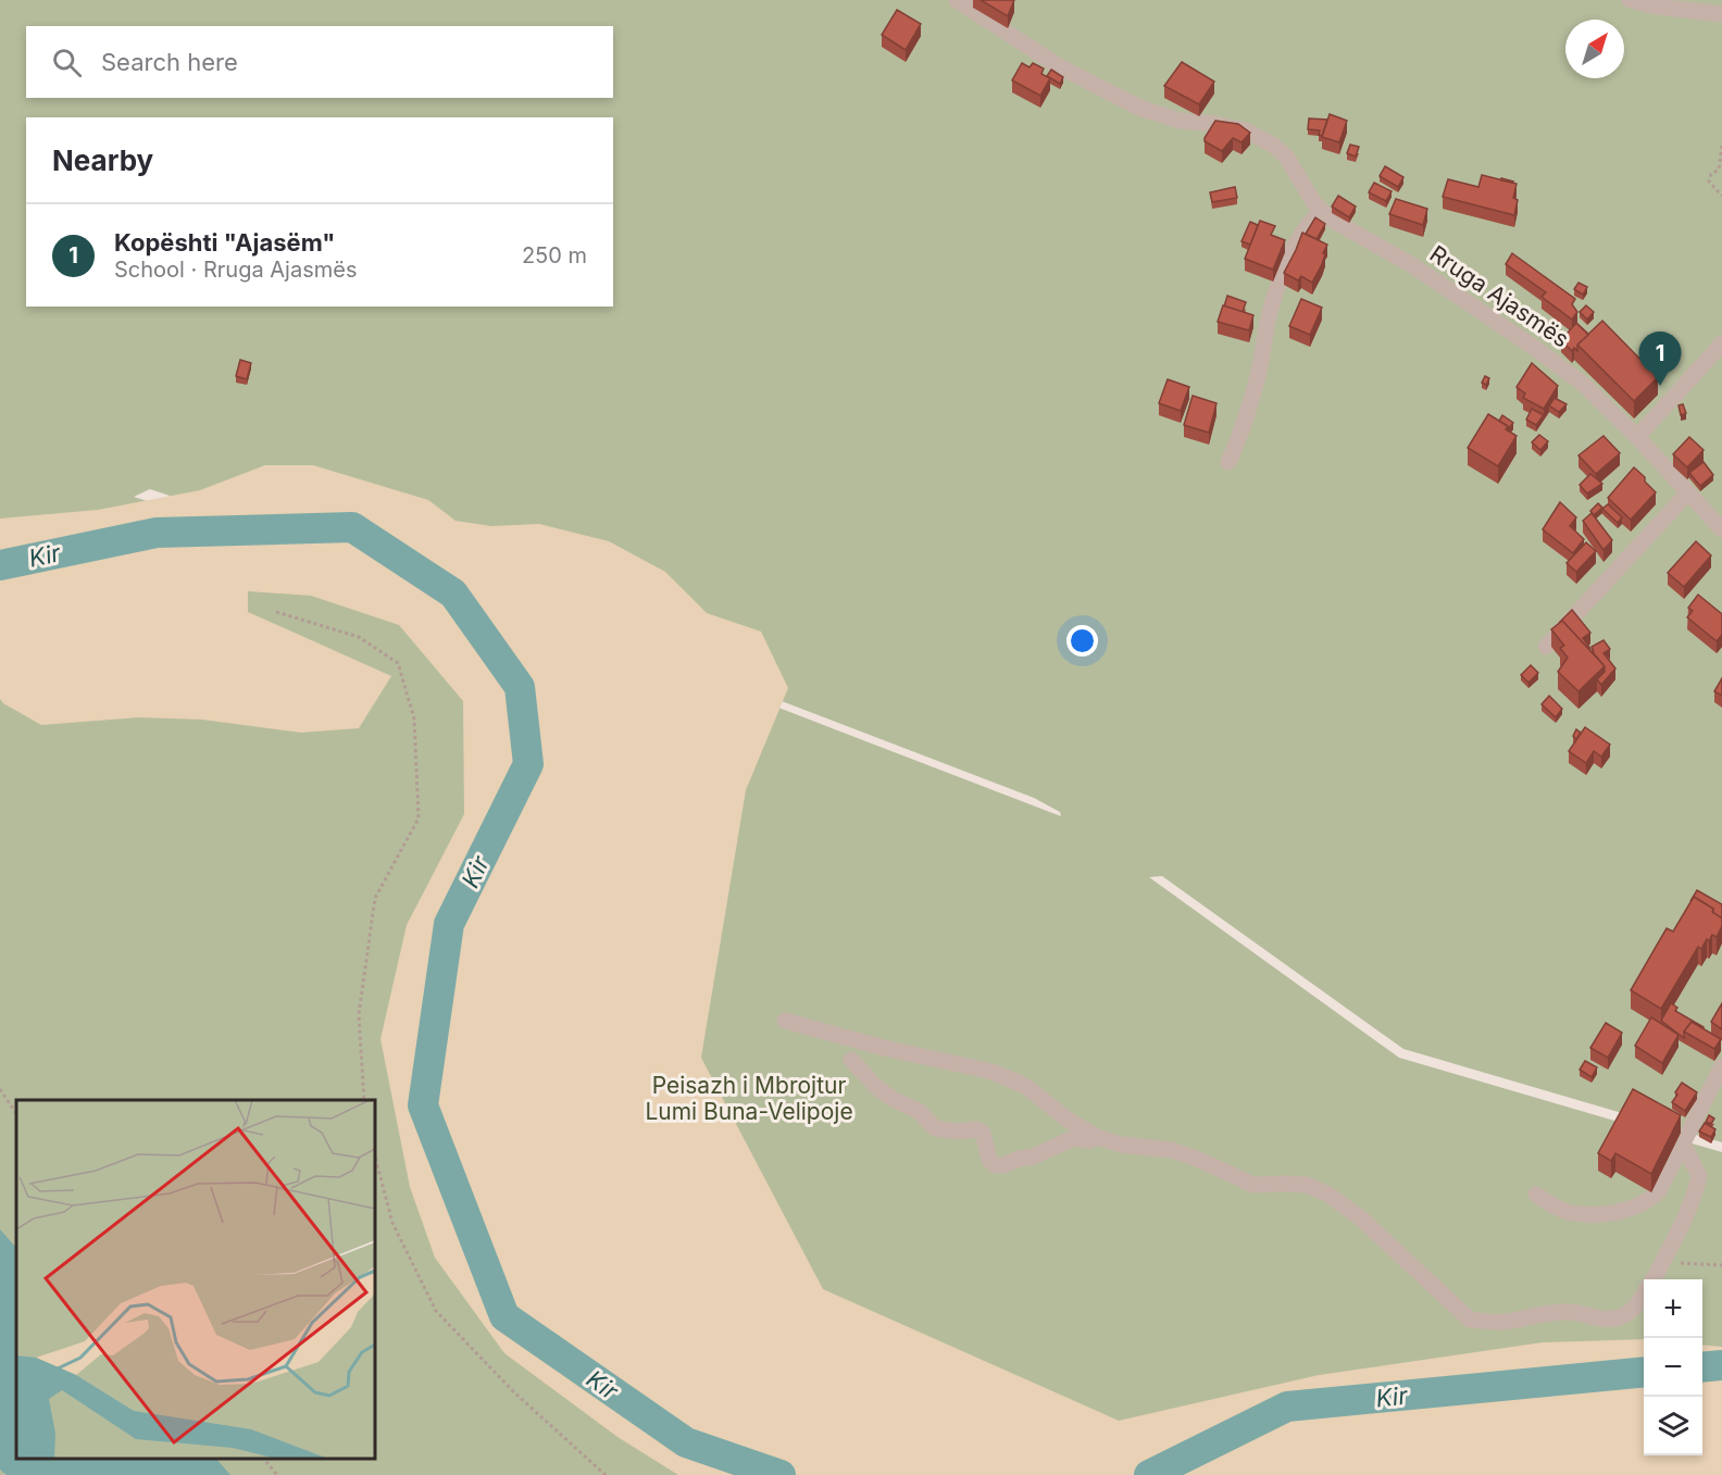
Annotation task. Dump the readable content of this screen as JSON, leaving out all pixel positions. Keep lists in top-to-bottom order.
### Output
{
  "streets": {
    "street": ["Rruga Ajasmës"]
  },
  "water": ["Kir"],
  "parks": ["Peisazh i Mbrojtur Lumi Buna-Velipoje"],
  "north": "top right",
  "page": {
    "search": "Search here",
    "heading": "Nearby",
    "list": [
      {
        "mark": "1",
        "name": "Kopështi \"Ajasëm\"",
        "note": "School · Rruga Ajasmës",
        "value": "250 m"
      }
    ],
    "pins": "1",
    "map_buttons": ["+", "−"]
  }
}
